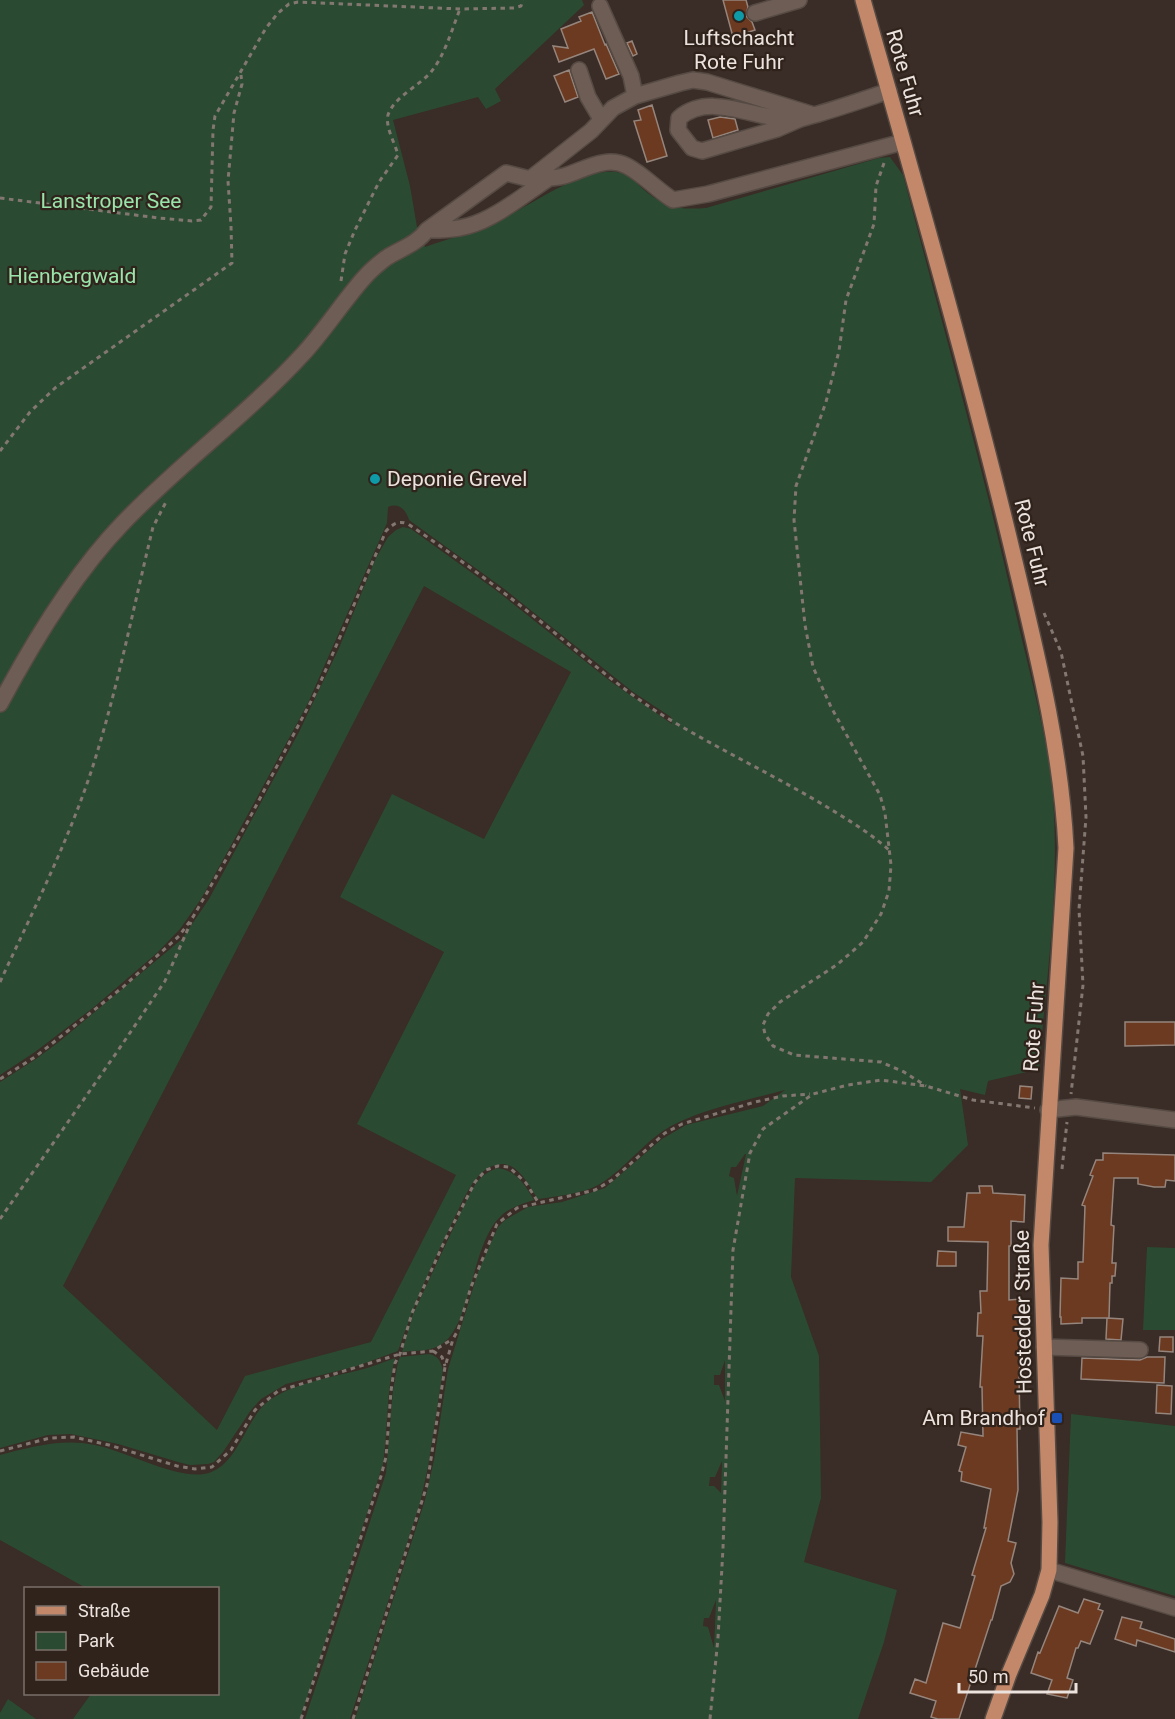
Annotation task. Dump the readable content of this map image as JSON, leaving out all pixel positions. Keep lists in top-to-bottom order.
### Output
{
  "streets": {
    "main road": ["Rote Fuhr", "Hostedder Straße"]
  },
  "crossings": [
    ["Rote Fuhr", "Hostedder Straße"]
  ],
  "parks": ["Lanstroper See", "Hienbergwald"],
  "places": {
    "other": ["Luftschacht Rote Fuhr", "Deponie Grevel"],
    "transit": ["Am Brandhof"]
  },
  "legend": ["Straße", "Park", "Gebäude"],
  "scale_bar": "50 m"
}
